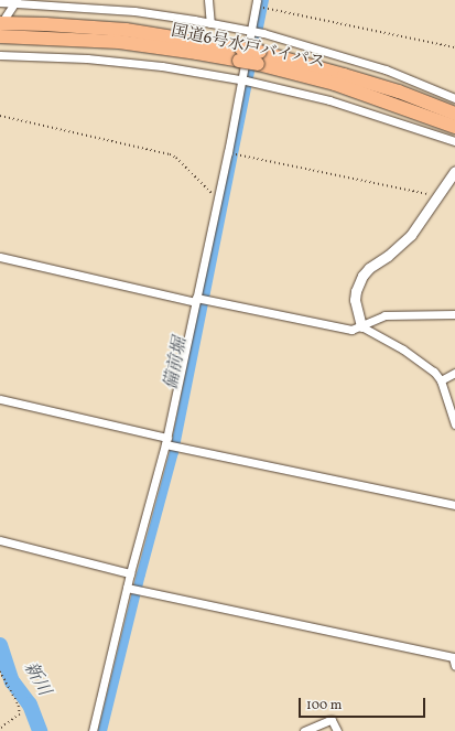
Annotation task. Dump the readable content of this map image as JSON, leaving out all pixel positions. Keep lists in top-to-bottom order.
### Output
{
  "streets": {
    "highway": ["国道6号水戸バイパス"]
  },
  "water": ["備前堀", "新川"],
  "scale_bar": "100 m"
}
